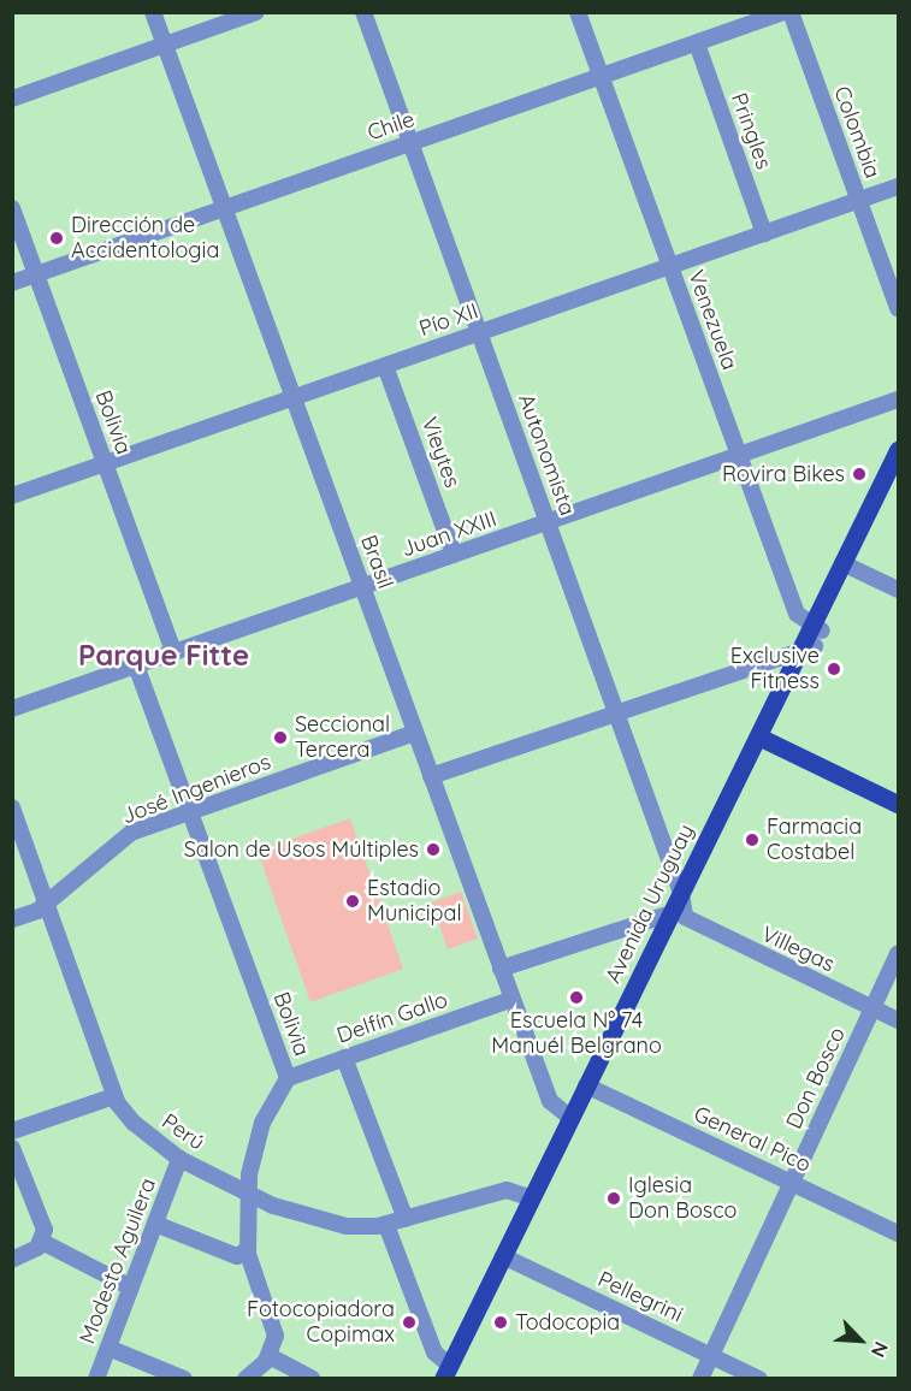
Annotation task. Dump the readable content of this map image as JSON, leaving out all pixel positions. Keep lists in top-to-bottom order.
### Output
{
  "streets": {
    "main road": ["Avenida Uruguay"],
    "street": [
      "Chile",
      "Pringles",
      "Colombia",
      "Pío XII",
      "Venezuela",
      "Bolivia",
      "Vieytes",
      "Autonomista",
      "Juan XXIII",
      "Brasil",
      "José Ingenieros",
      "Villegas",
      "Delfín Gallo",
      "Don Bosco",
      "Perú",
      "General Pico",
      "Modesto Aguilera",
      "Pellegrini"
    ]
  },
  "crossings": [
    ["Chile", "Pringles"],
    ["Chile", "Venezuela"],
    ["Chile", "Bolivia"],
    ["Chile", "Autonomista"],
    ["Chile", "Brasil"],
    ["Pringles", "Pío XII"],
    ["Colombia", "Pío XII"],
    ["Pío XII", "Venezuela"],
    ["Pío XII", "Bolivia"],
    ["Pío XII", "Vieytes"],
    ["Pío XII", "Autonomista"],
    ["Pío XII", "Brasil"],
    ["Venezuela", "Juan XXIII"],
    ["Venezuela", "Avenida Uruguay"],
    ["Bolivia", "Juan XXIII"],
    ["Bolivia", "José Ingenieros"],
    ["Bolivia", "Delfín Gallo"],
    ["Bolivia", "Perú"],
    ["Vieytes", "Juan XXIII"],
    ["Autonomista", "Juan XXIII"],
    ["Autonomista", "Avenida Uruguay"],
    ["Juan XXIII", "Brasil"],
    ["Brasil", "José Ingenieros"],
    ["Brasil", "Avenida Uruguay"],
    ["Brasil", "Delfín Gallo"],
    ["José Ingenieros", "Perú"],
    ["Avenida Uruguay", "Villegas"],
    ["Avenida Uruguay", "Perú"],
    ["Avenida Uruguay", "General Pico"],
    ["Avenida Uruguay", "Pellegrini"],
    ["Villegas", "Don Bosco"],
    ["Don Bosco", "General Pico"],
    ["Don Bosco", "Pellegrini"],
    ["Perú", "Modesto Aguilera"]
  ],
  "districts": ["Parque Fitte"],
  "places": [
    "Dirección de Accidentologia",
    "Rovira Bikes",
    "Exclusive Fitness",
    "Seccional Tercera",
    "Farmacia Costabel",
    "Salon de Usos Múltiples",
    "Estadio Municipal",
    "Escuela N° 74 Manuél Belgrano",
    "Iglesia Don Bosco",
    "Fotocopiadora Copimax",
    "Todocopia"
  ],
  "north": "bottom right"
}
